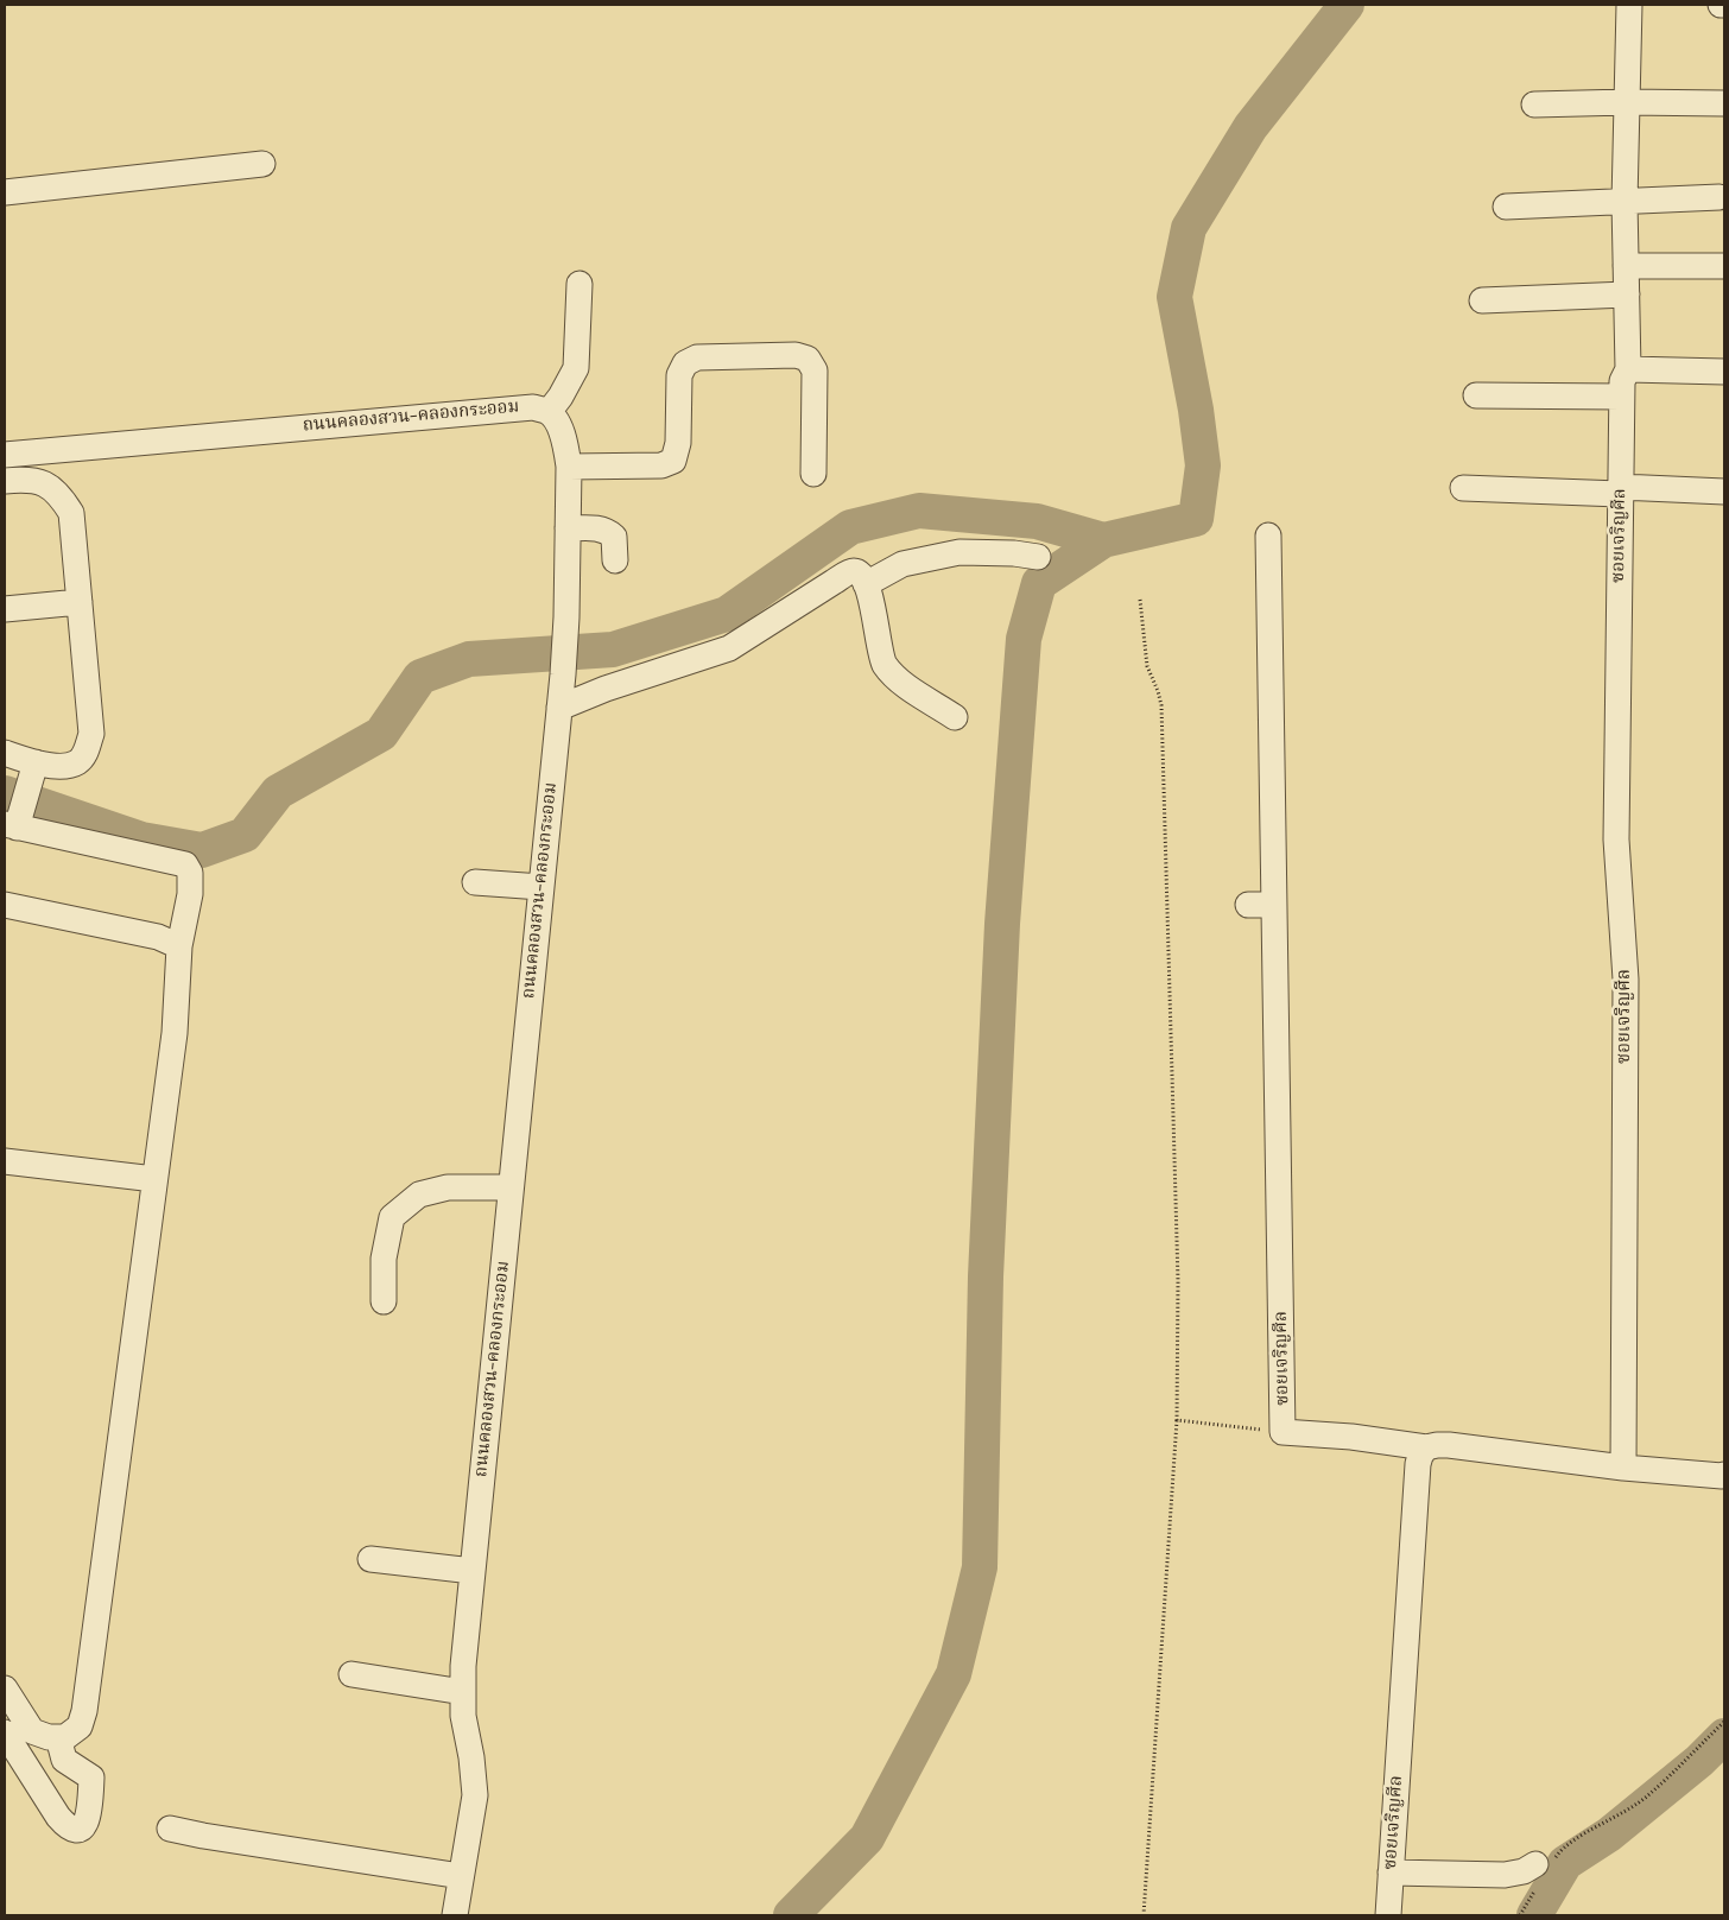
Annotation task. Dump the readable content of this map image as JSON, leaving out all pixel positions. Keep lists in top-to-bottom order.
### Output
{
  "streets": {
    "street": ["ถนนคลองสวน-คลองกระออม", "ซอยเจริญศีล"]
  }
}
